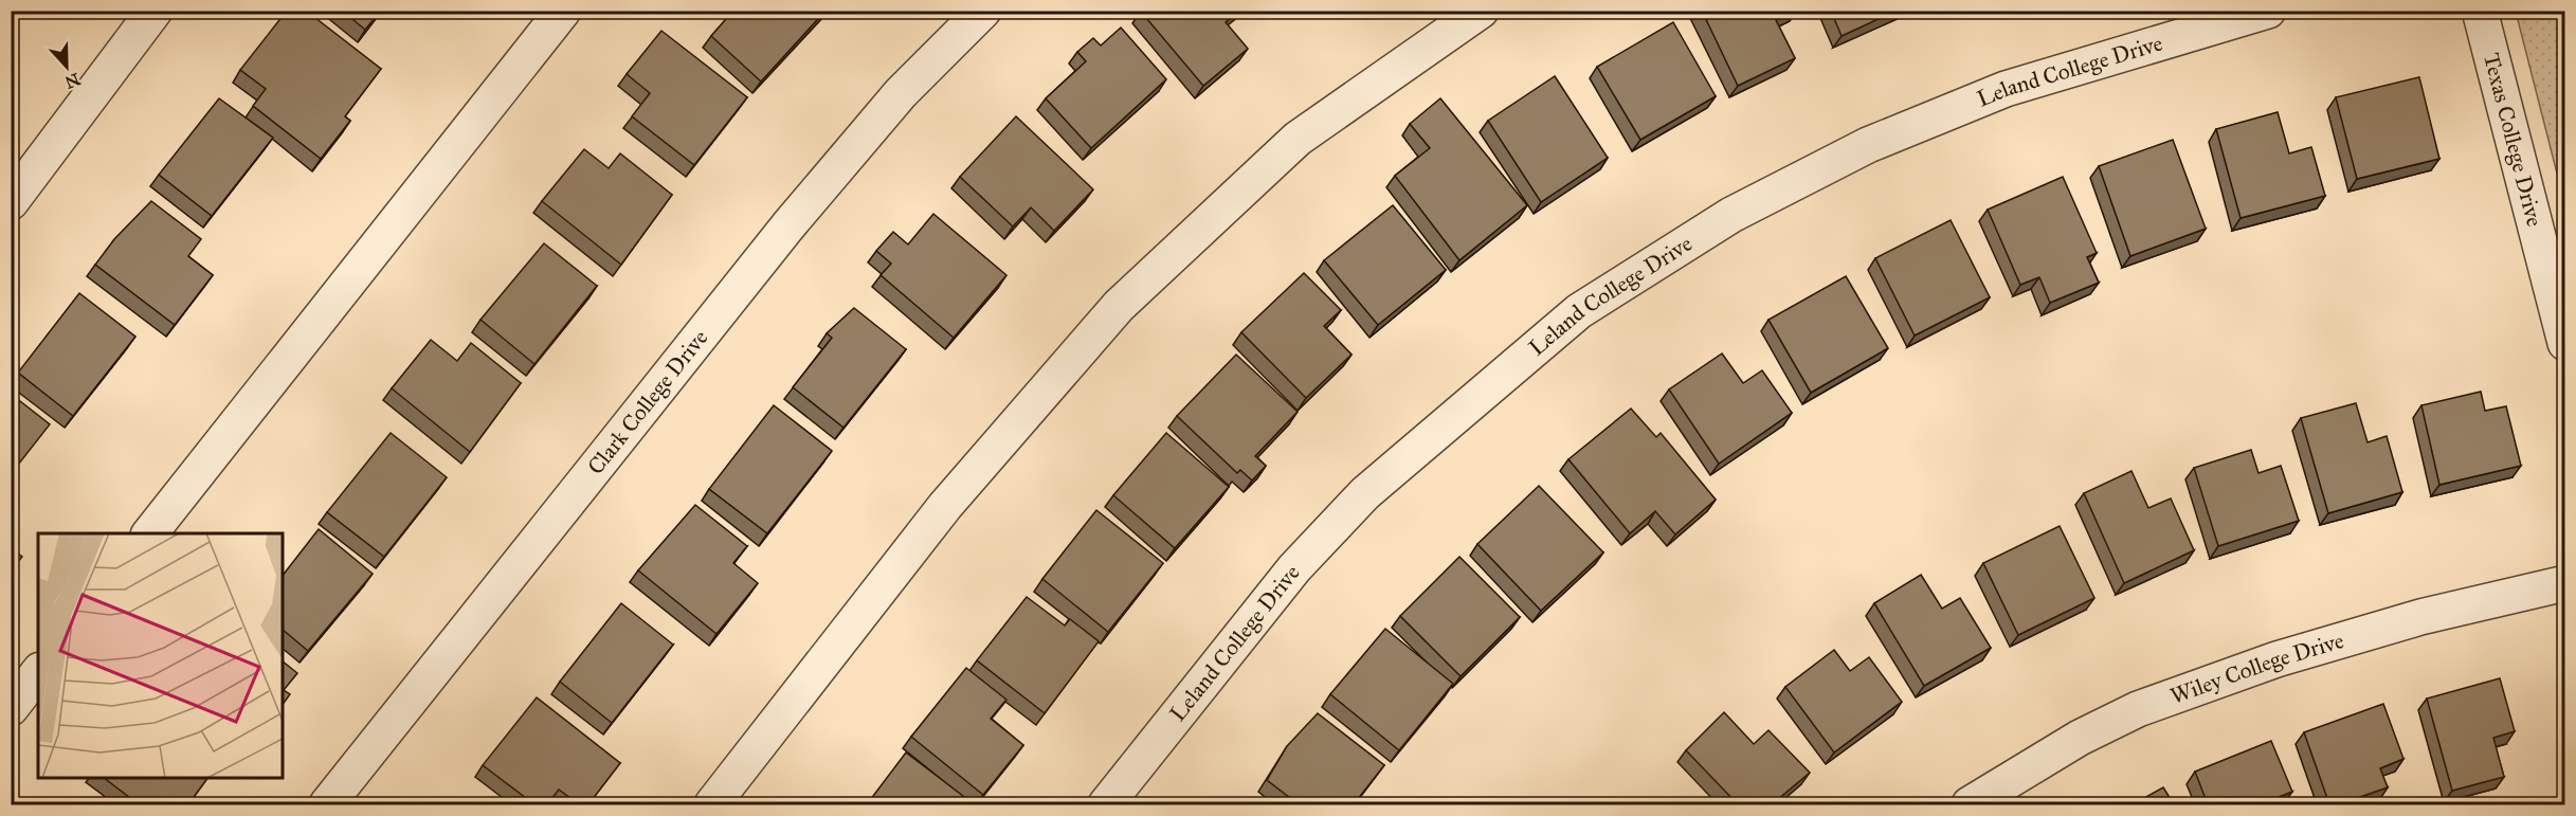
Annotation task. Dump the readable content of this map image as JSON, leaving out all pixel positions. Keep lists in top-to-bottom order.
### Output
{
  "streets": {
    "street": [
      "Leland College Drive",
      "Texas College Drive",
      "Clark College Drive",
      "Wiley College Drive"
    ]
  },
  "north": "bottom"
}
